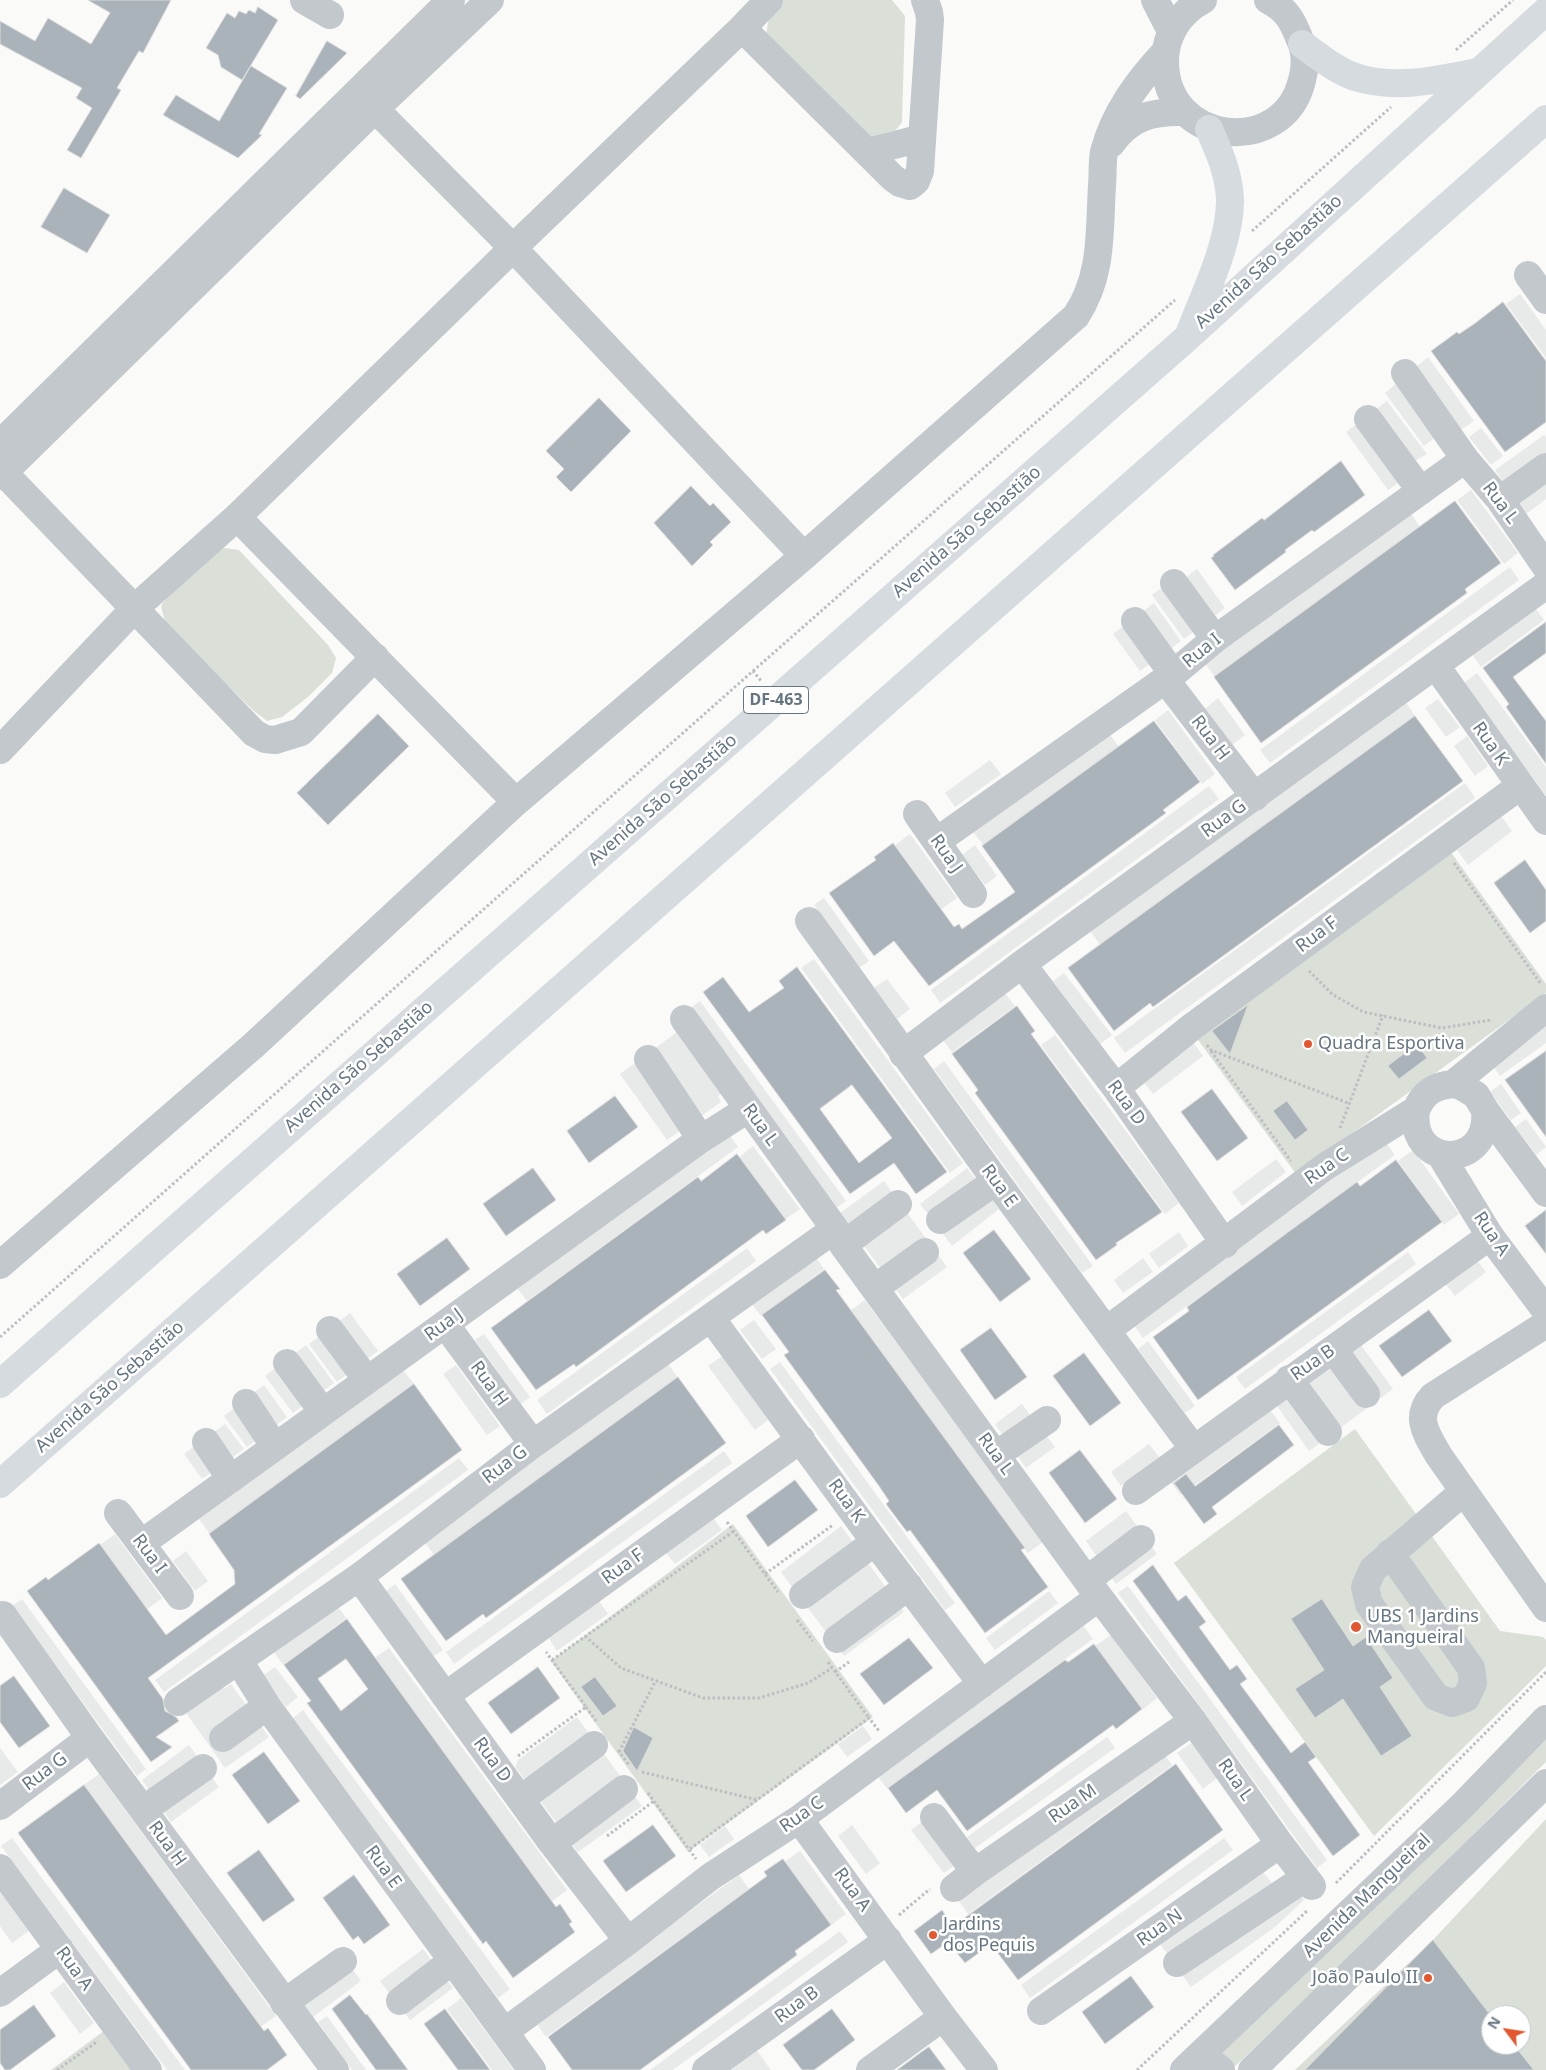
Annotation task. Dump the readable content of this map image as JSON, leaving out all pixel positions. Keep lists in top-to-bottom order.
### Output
{
  "streets": {
    "main road": ["Avenida São Sebastião", "DF-463"],
    "street": [
      "Rua L",
      "Rua I",
      "Rua H",
      "Rua K",
      "Rua G",
      "Rua J",
      "Rua F",
      "Rua D",
      "Rua C",
      "Rua E",
      "Rua A",
      "Rua B",
      "Rua M",
      "Avenida Mangueiral",
      "Rua N"
    ]
  },
  "crossings": [
    ["Rua L", "Rua I"],
    ["Rua L", "Rua G"],
    ["Rua L", "Rua J"],
    ["Rua L", "Rua C"],
    ["Rua L", "Rua M"],
    ["Rua L", "Rua N"],
    ["Rua I", "Rua H"],
    ["Rua I", "Rua J"],
    ["Rua H", "Rua G"],
    ["Rua H", "Rua J"],
    ["Rua K", "Rua G"],
    ["Rua K", "Rua F"],
    ["Rua K", "Rua C"],
    ["Rua G", "Rua D"],
    ["Rua G", "Rua E"],
    ["Rua F", "Rua D"],
    ["Rua D", "Rua C"],
    ["Rua C", "Rua E"],
    ["Rua C", "Rua A"],
    ["Rua E", "Rua B"],
    ["Rua A", "Rua B"]
  ],
  "places": [
    "Quadra Esportiva",
    "UBS 1 Jardins Mangueiral",
    "Jardins dos Pequis",
    "João Paulo II"
  ],
  "north": "top left"
}
